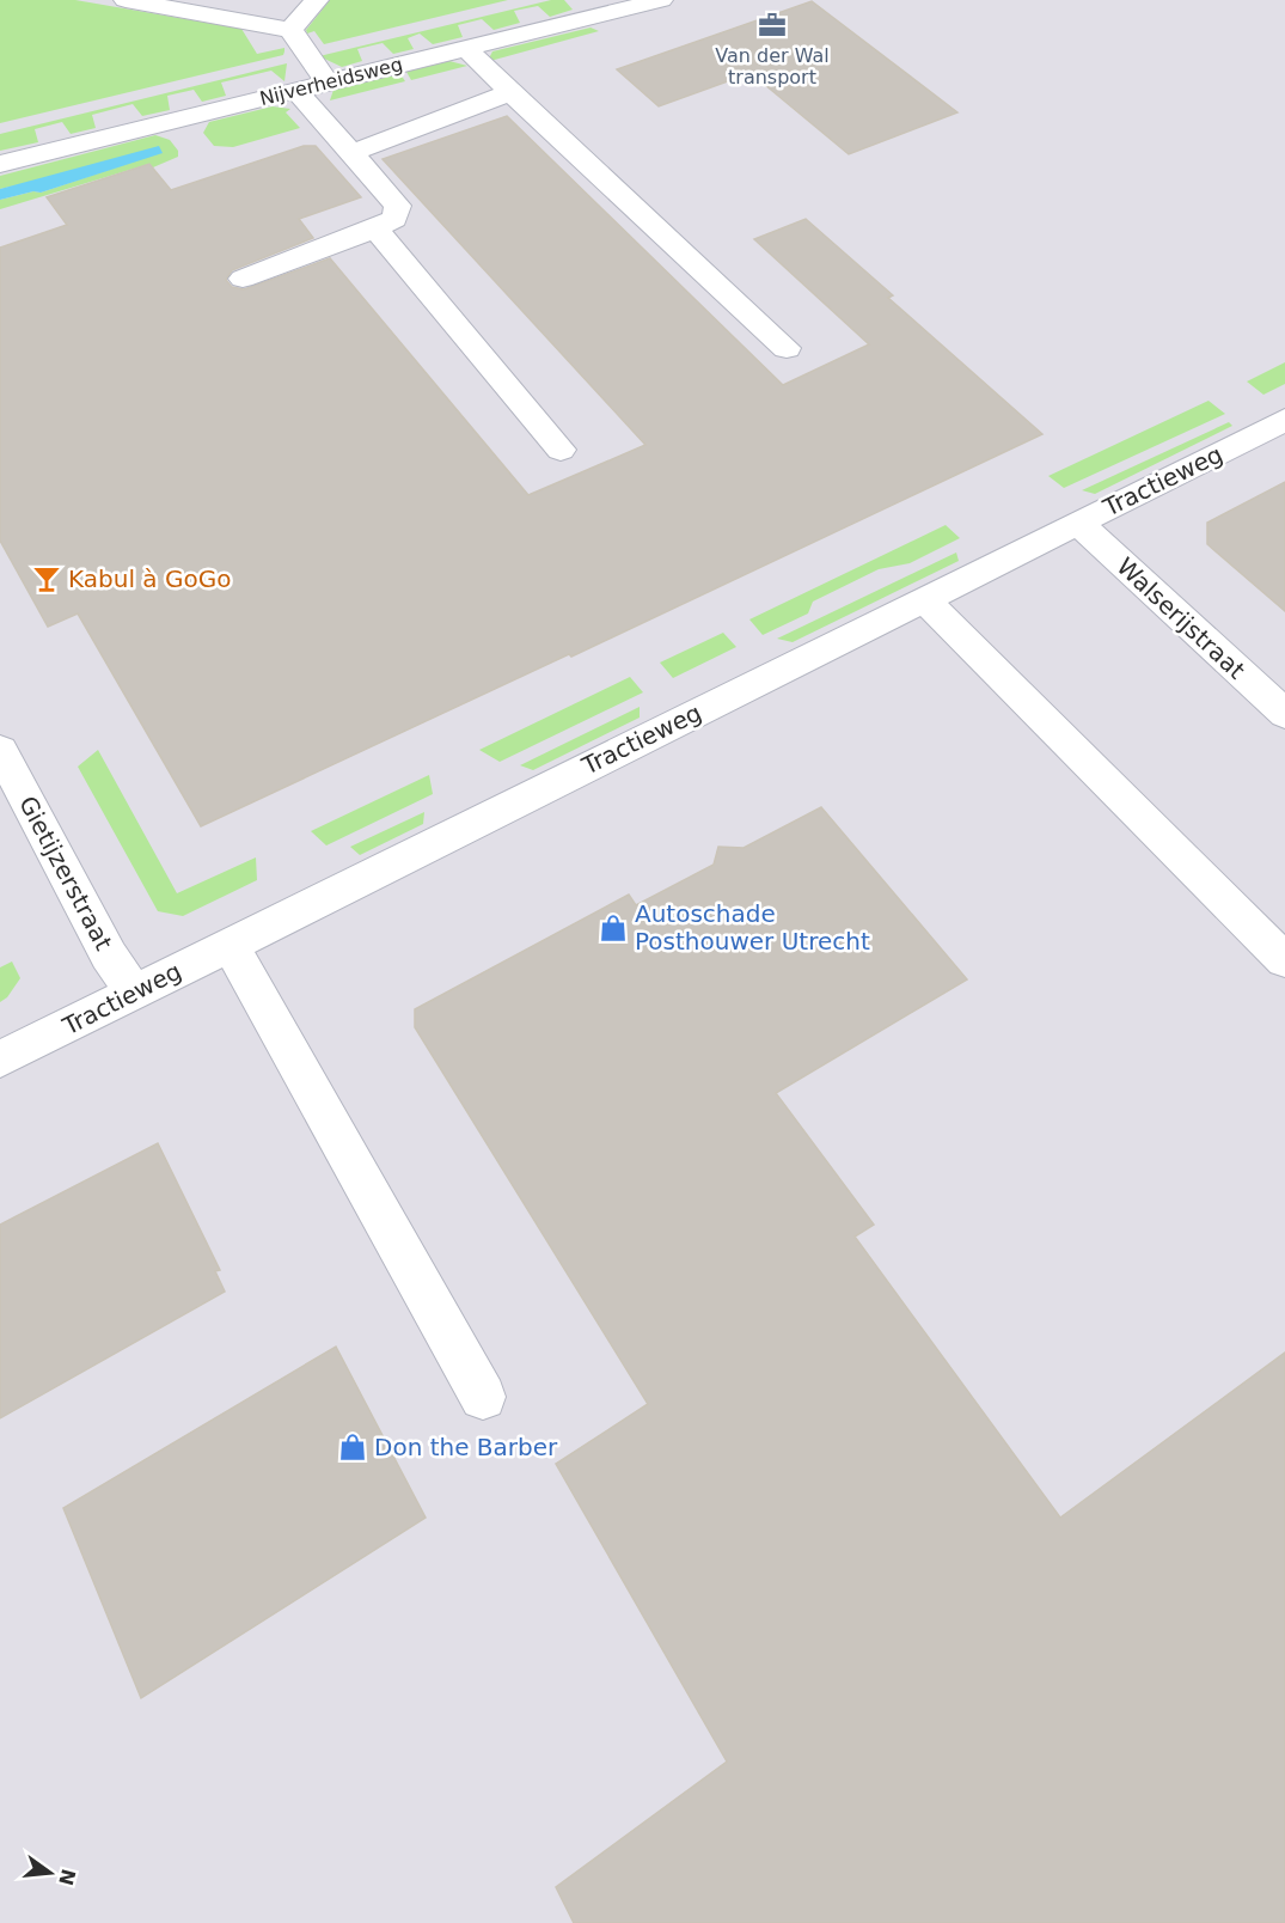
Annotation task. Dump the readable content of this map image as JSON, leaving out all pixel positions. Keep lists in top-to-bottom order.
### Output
{
  "streets": {
    "street": [
      "Nijverheidsweg",
      "Tractieweg",
      "Walserijstraat",
      "Gietijzerstraat"
    ]
  },
  "crossings": [
    ["Tractieweg", "Walserijstraat"],
    ["Tractieweg", "Gietijzerstraat"]
  ],
  "places": {
    "office": ["Van der Wal transport"],
    "bar": ["Kabul à GoGo"],
    "shop": ["Autoschade Posthouwer Utrecht", "Don the Barber"]
  },
  "north": "right"
}
